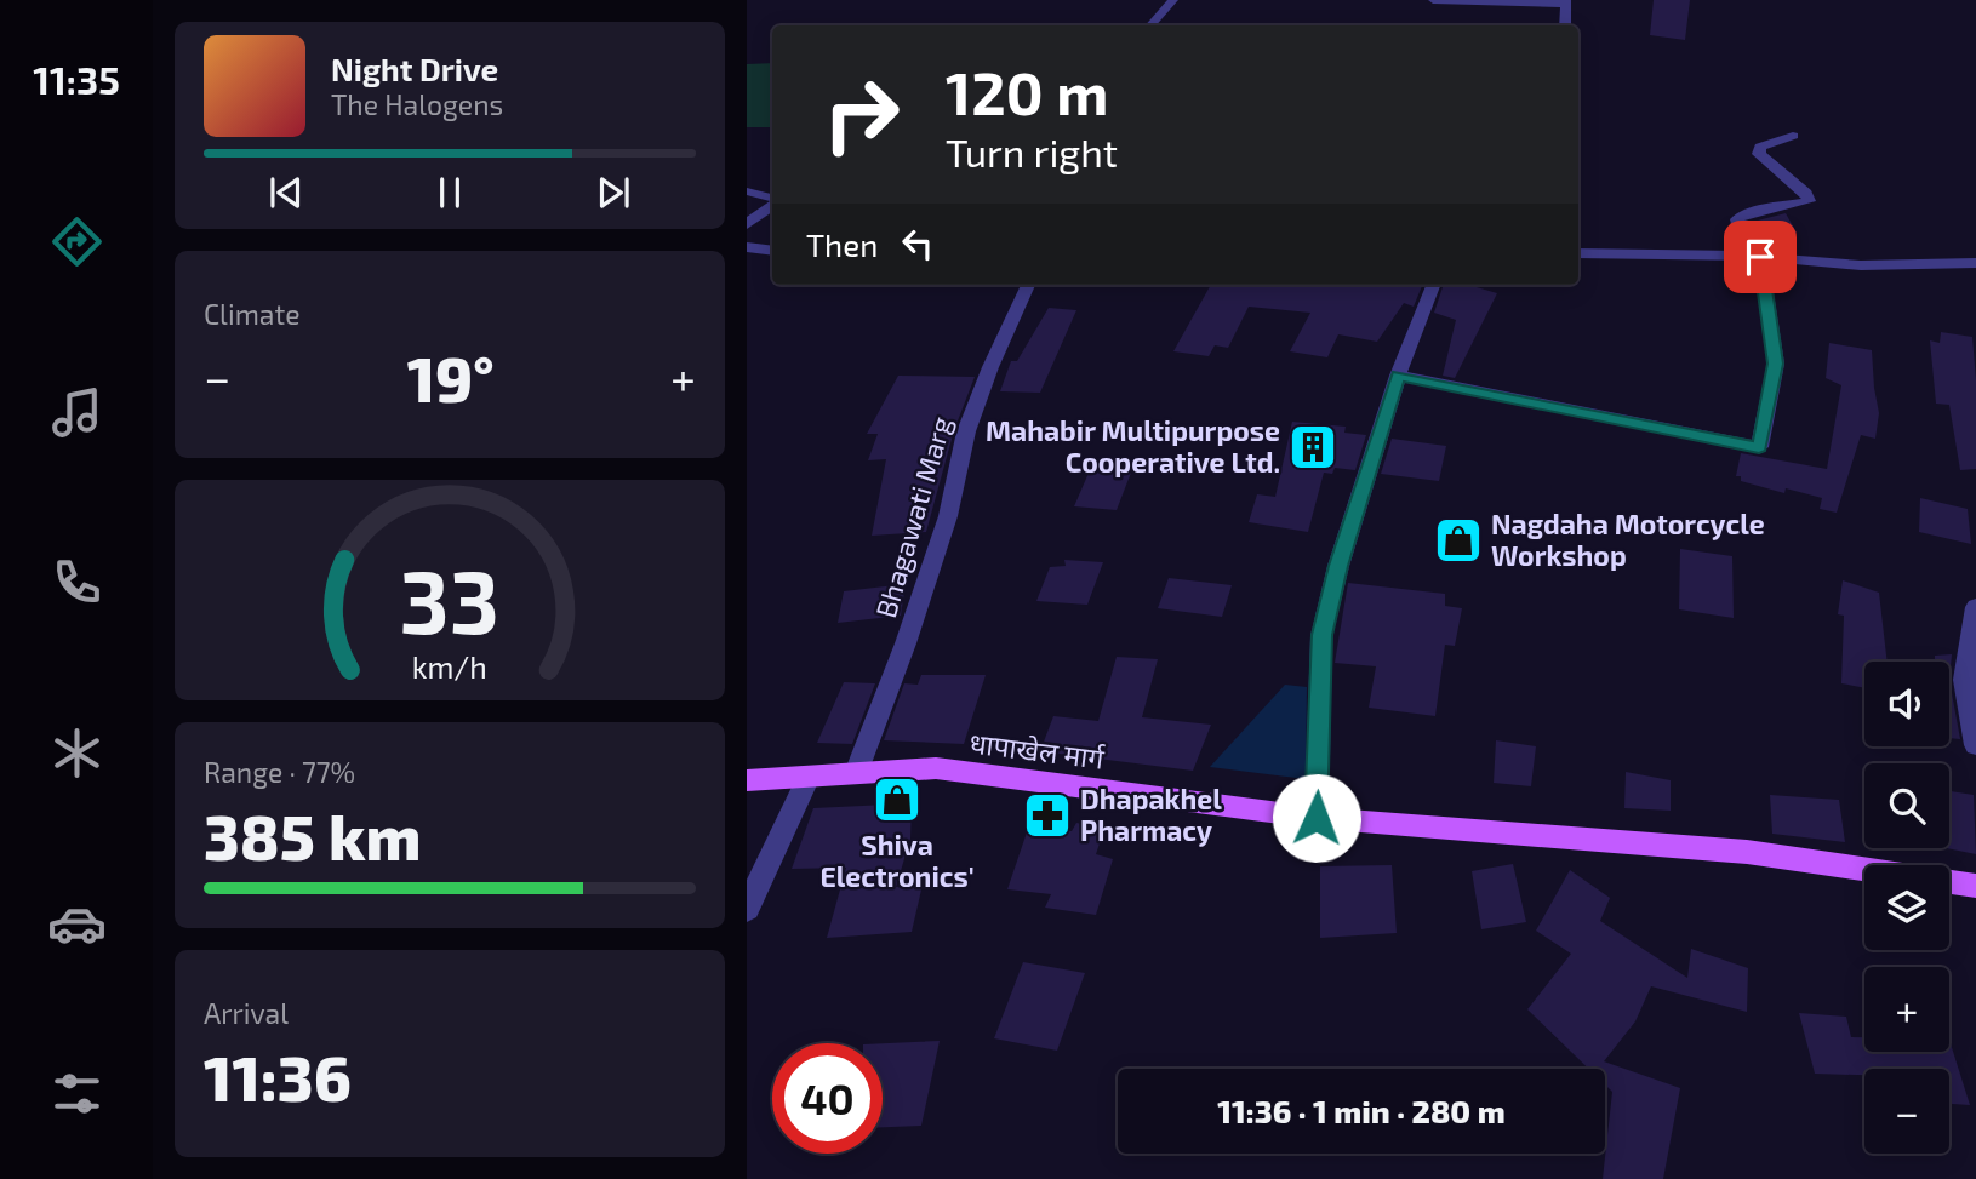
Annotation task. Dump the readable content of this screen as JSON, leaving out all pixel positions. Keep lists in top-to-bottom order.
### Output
{
  "streets": {
    "main road": ["धापाखेल मार्ग"],
    "street": ["Bhagawati Marg"]
  },
  "crossings": [
    ["Bhagawati Marg", "धापाखेल मार्ग"]
  ],
  "places": {
    "building": ["Mahabir Multipurpose Cooperative Ltd."],
    "shop": ["Nagdaha Motorcycle Workshop", "Shiva Electronics'"],
    "pharmacy": ["Dhapakhel Pharmacy"]
  },
  "page": {
    "tabs": "11:35",
    "turn": ["120 m", "Turn right"],
    "song": ["Night Drive", "The Halogens"],
    "then": "Then",
    "tile": [
      "Climate",
      ["Range · 77%", "385 km"],
      ["Arrival", "11:36"]
    ],
    "heat": ["−", "19°", "+"],
    "map_buttons": ["+", "−"],
    "limit": "40",
    "trip": "11:36 · 1 min · 280 m",
    "gauge": ["33", "km/h"]
  }
}
